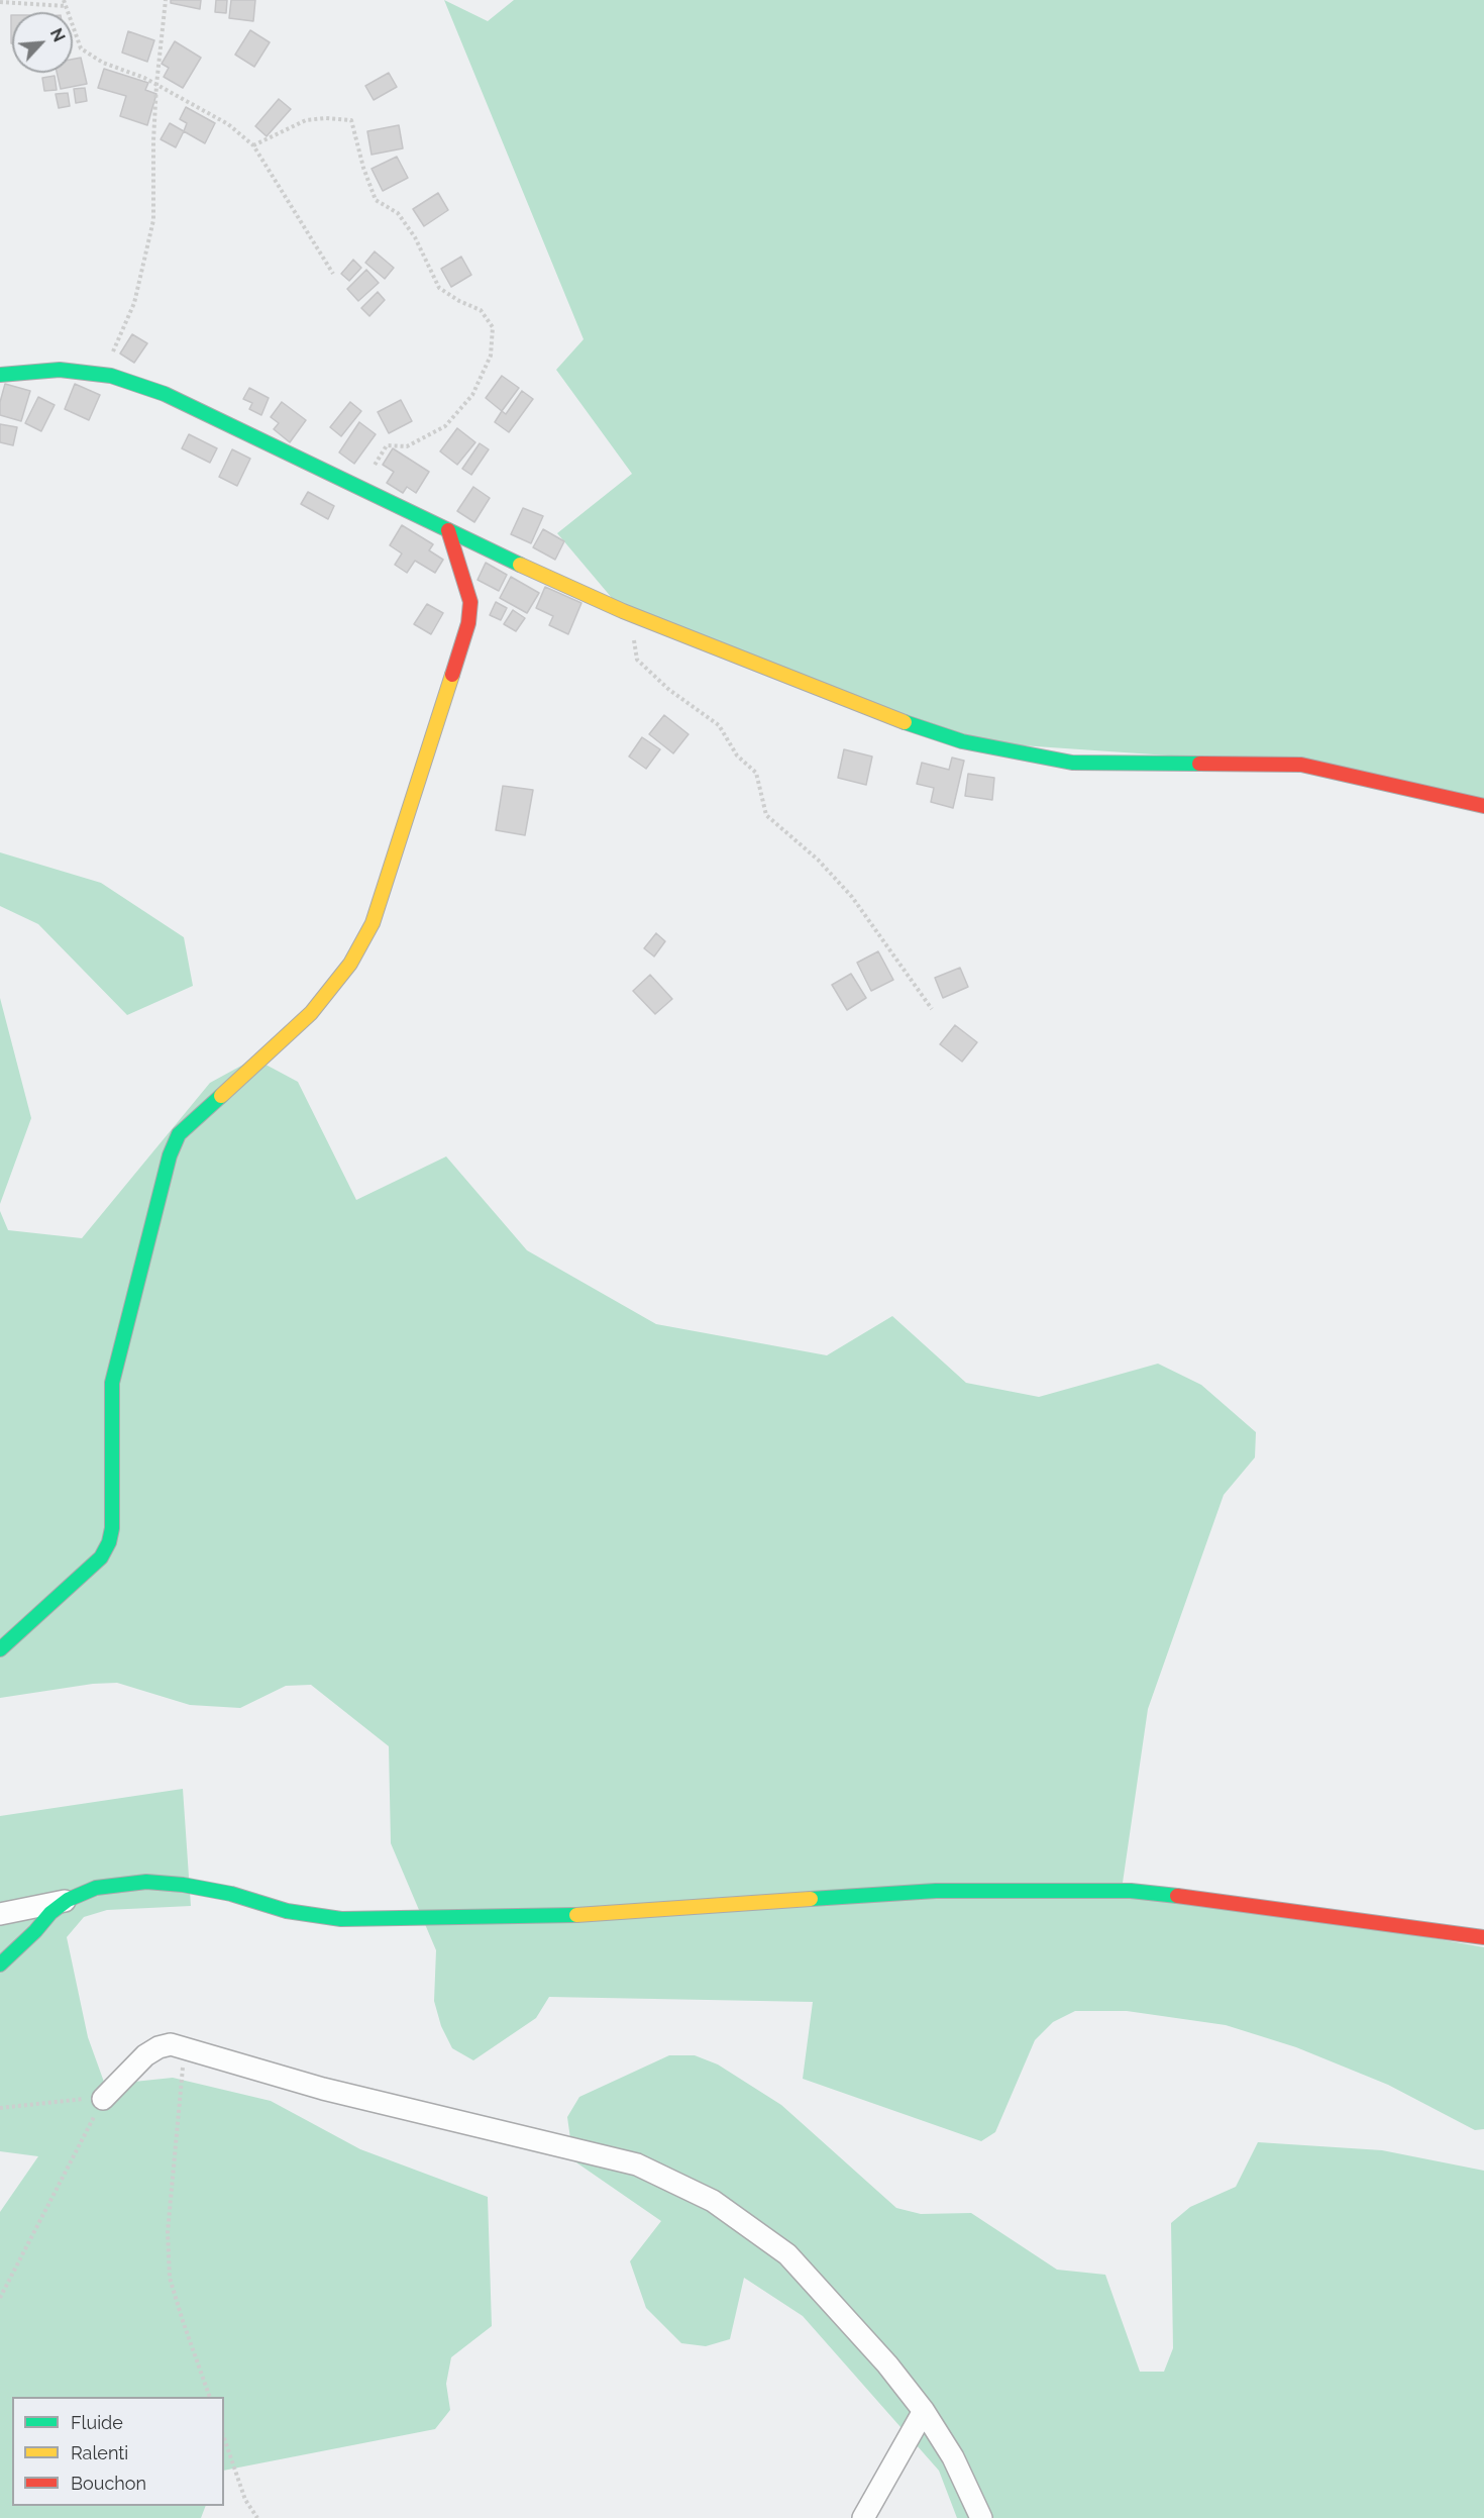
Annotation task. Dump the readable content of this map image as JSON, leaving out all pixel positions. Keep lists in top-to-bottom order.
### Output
{
  "legend": ["Fluide", "Ralenti", "Bouchon"],
  "north": "top right"
}
